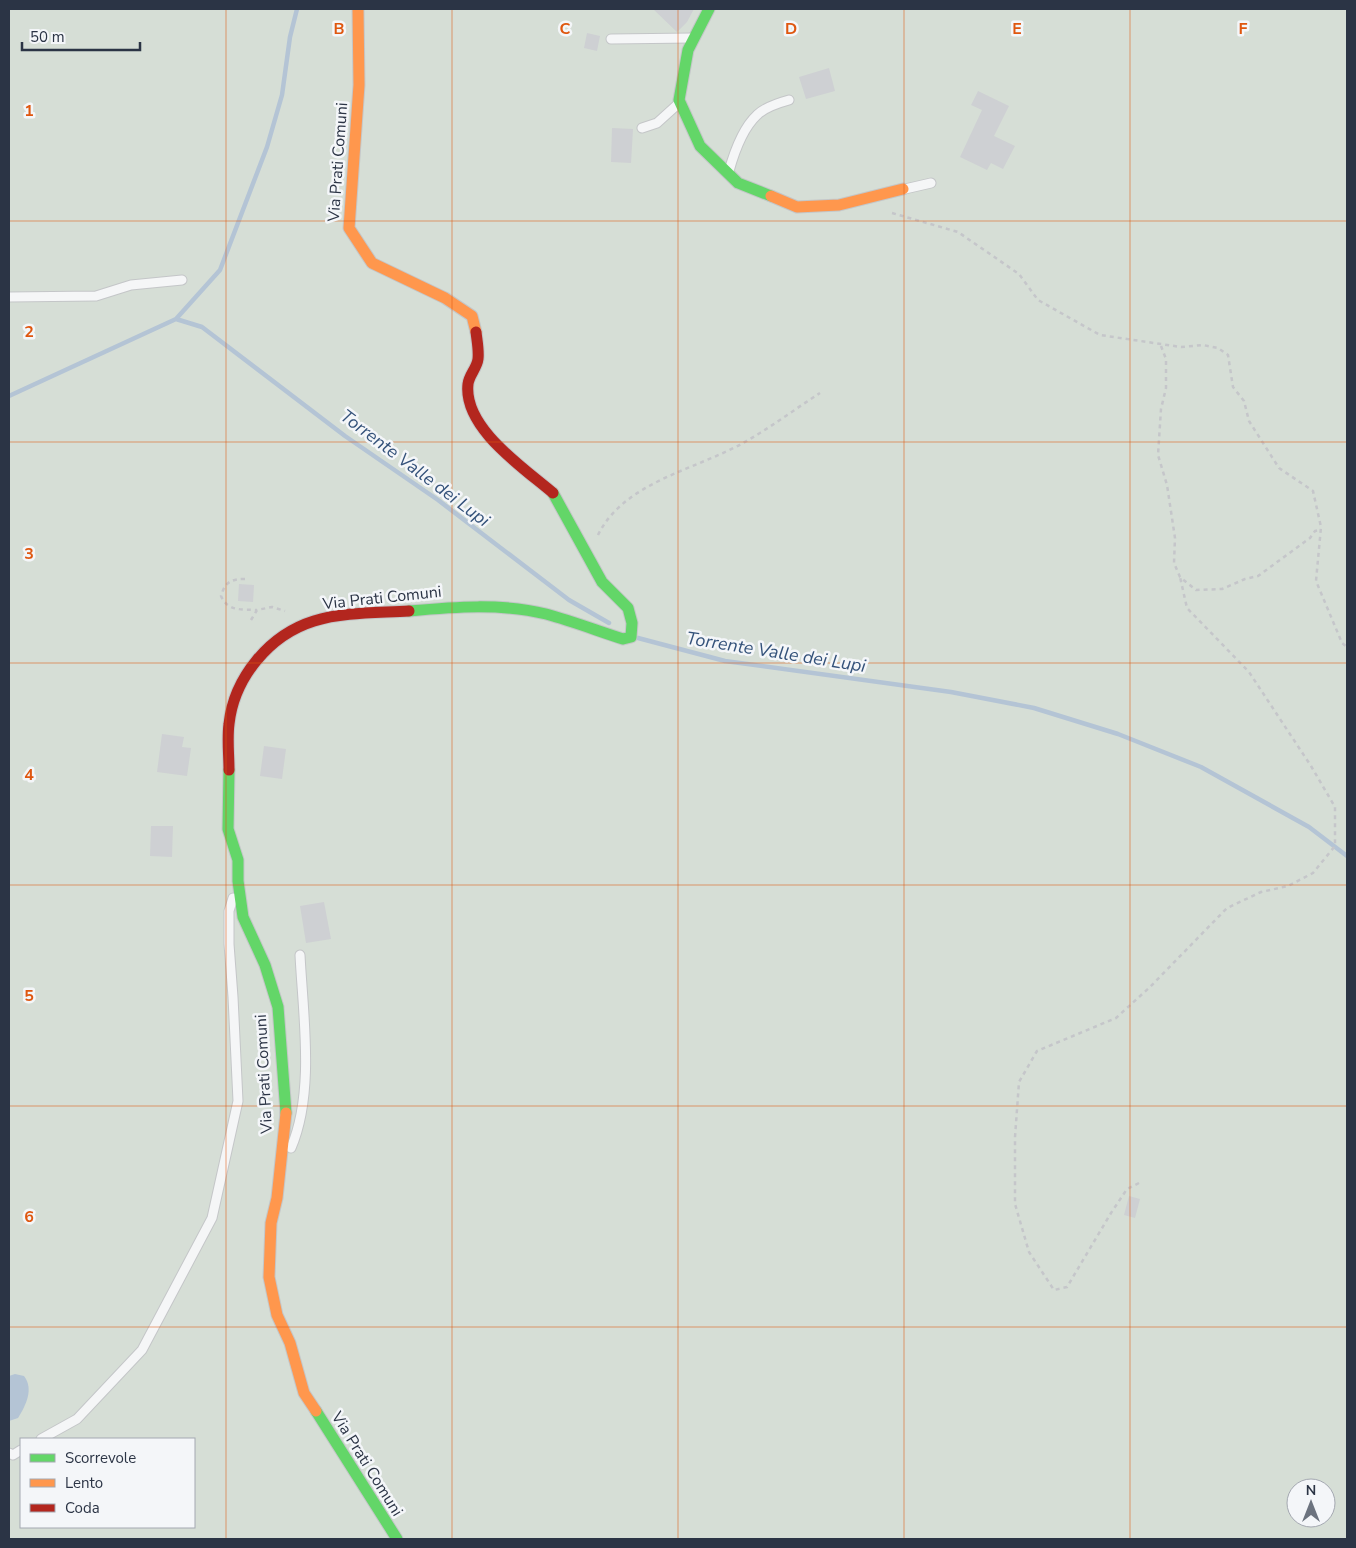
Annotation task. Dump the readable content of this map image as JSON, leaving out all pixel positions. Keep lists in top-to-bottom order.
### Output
{
  "streets": {
    "street": ["Via Prati Comuni"]
  },
  "water": ["Torrente Valle dei Lupi"],
  "legend": ["Scorrevole", "Lento", "Coda"],
  "scale_bar": "50 m",
  "north": "top",
  "grid": {
    "columns": [
      "B",
      "C",
      "D",
      "E",
      "F"
    ],
    "rows": [
      "1",
      "2",
      "3",
      "4",
      "5",
      "6"
    ]
  }
}
